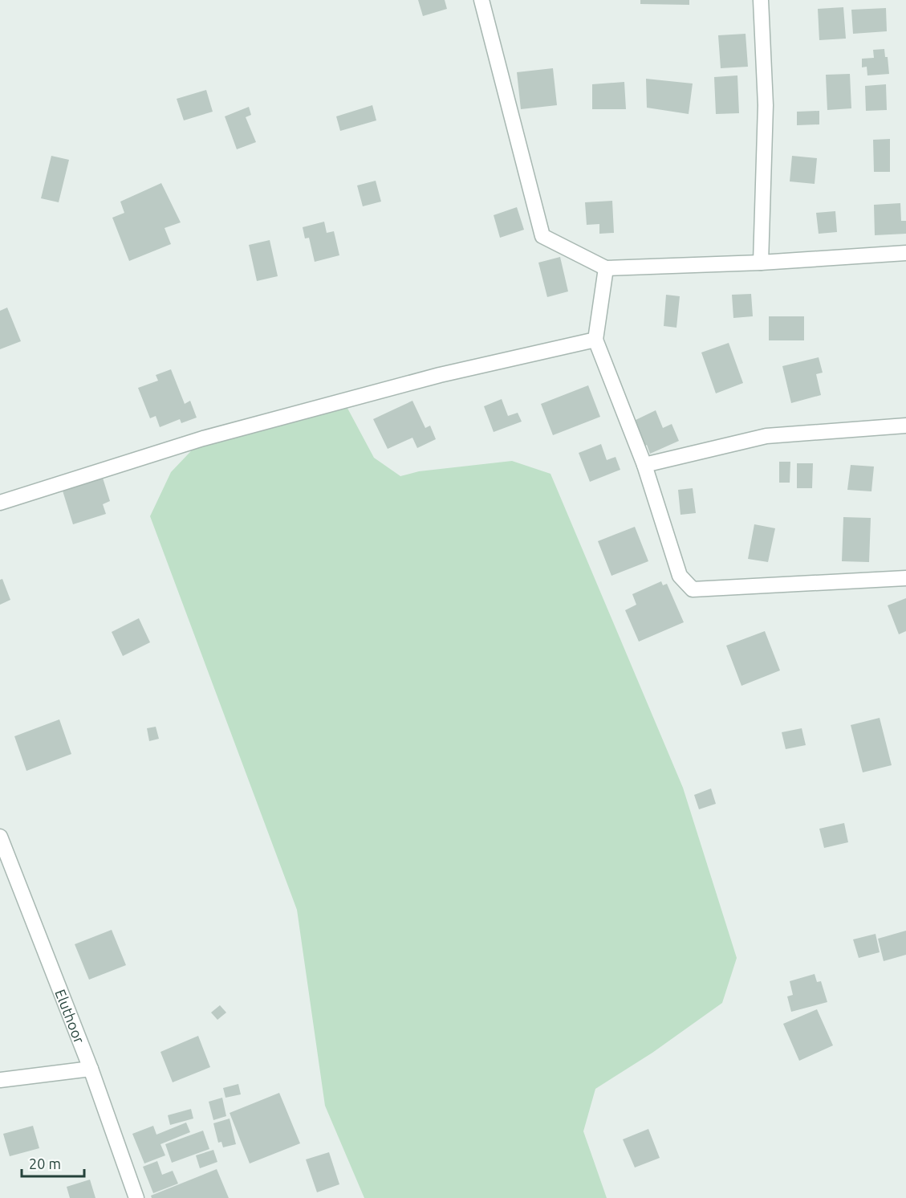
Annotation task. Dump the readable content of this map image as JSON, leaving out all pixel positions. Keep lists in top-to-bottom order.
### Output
{
  "streets": {
    "street": ["Eluthoor"]
  },
  "scale_bar": "20 m"
}
